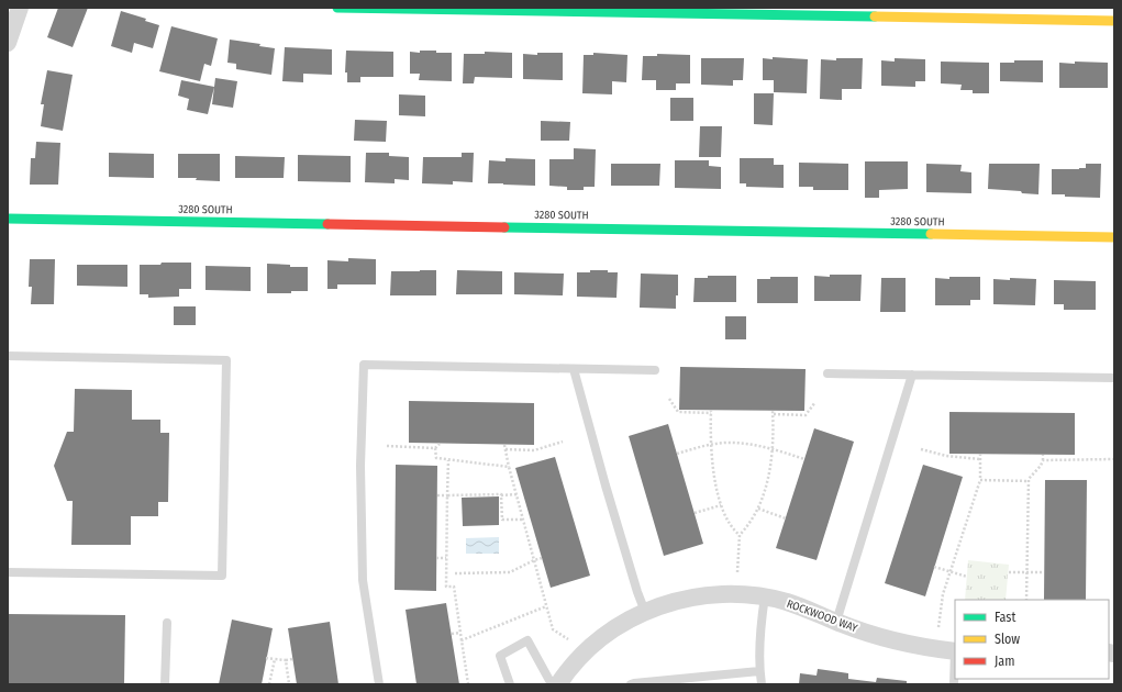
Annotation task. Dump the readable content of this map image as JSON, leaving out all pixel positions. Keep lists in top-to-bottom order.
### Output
{
  "streets": {
    "street": ["3280 SOUTH", "ROCKWOOD WAY"]
  },
  "legend": ["Fast", "Slow", "Jam"]
}
